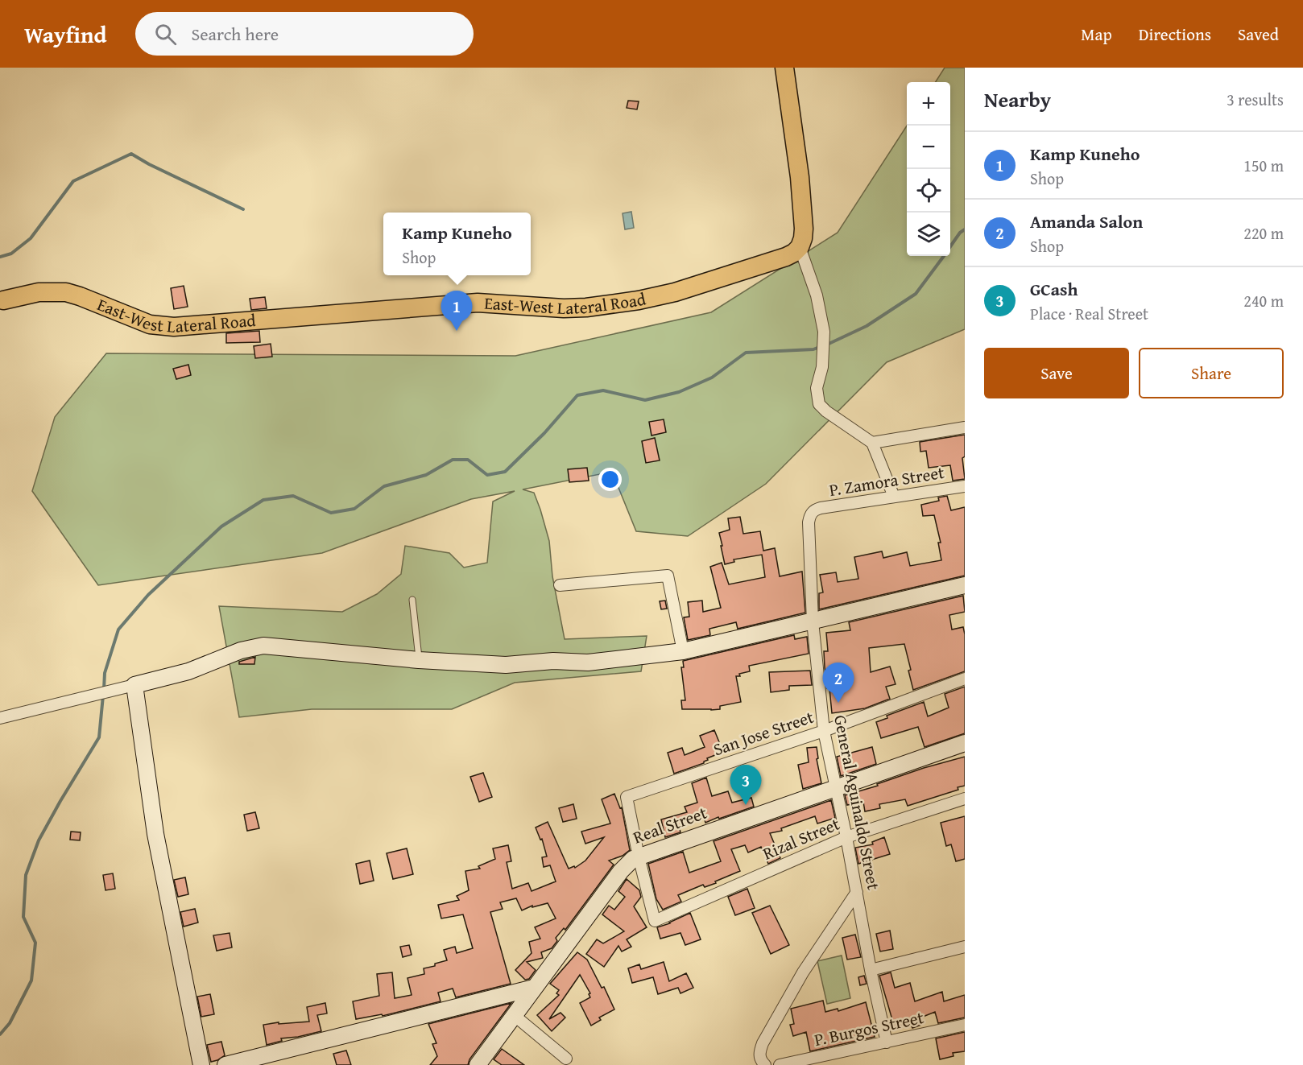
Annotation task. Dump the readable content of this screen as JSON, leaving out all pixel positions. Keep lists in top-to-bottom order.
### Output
{
  "streets": {
    "main road": ["East-West Lateral Road"],
    "street": [
      "P. Zamora Street",
      "San Jose Street",
      "General Aguinaldo Street",
      "Real Street",
      "Rizal Street",
      "P. Burgos Street"
    ]
  },
  "crossings": [
    ["P. Zamora Street", "General Aguinaldo Street"],
    ["San Jose Street", "General Aguinaldo Street"],
    ["San Jose Street", "Real Street"],
    ["San Jose Street", "Rizal Street"],
    ["General Aguinaldo Street", "Real Street"],
    ["General Aguinaldo Street", "Rizal Street"],
    ["General Aguinaldo Street", "P. Burgos Street"],
    ["Real Street", "Rizal Street"]
  ],
  "page": {
    "header": "Wayfind",
    "search": "Search here",
    "nav": ["Map", "Directions", "Saved"],
    "heading": ["Nearby", "3 results"],
    "map_buttons": ["+", "−"],
    "list": [
      {
        "mark": "1",
        "name": "Kamp Kuneho",
        "note": "Shop",
        "value": "150 m"
      },
      {
        "mark": "2",
        "name": "Amanda Salon",
        "note": "Shop",
        "value": "220 m"
      },
      {
        "mark": "3",
        "name": "GCash",
        "note": "Place · Real Street",
        "value": "240 m"
      }
    ],
    "popup": ["Kamp Kuneho", "Shop"],
    "pins": ["1", "2", "3"],
    "buttons": ["Save", "Share"]
  }
}
